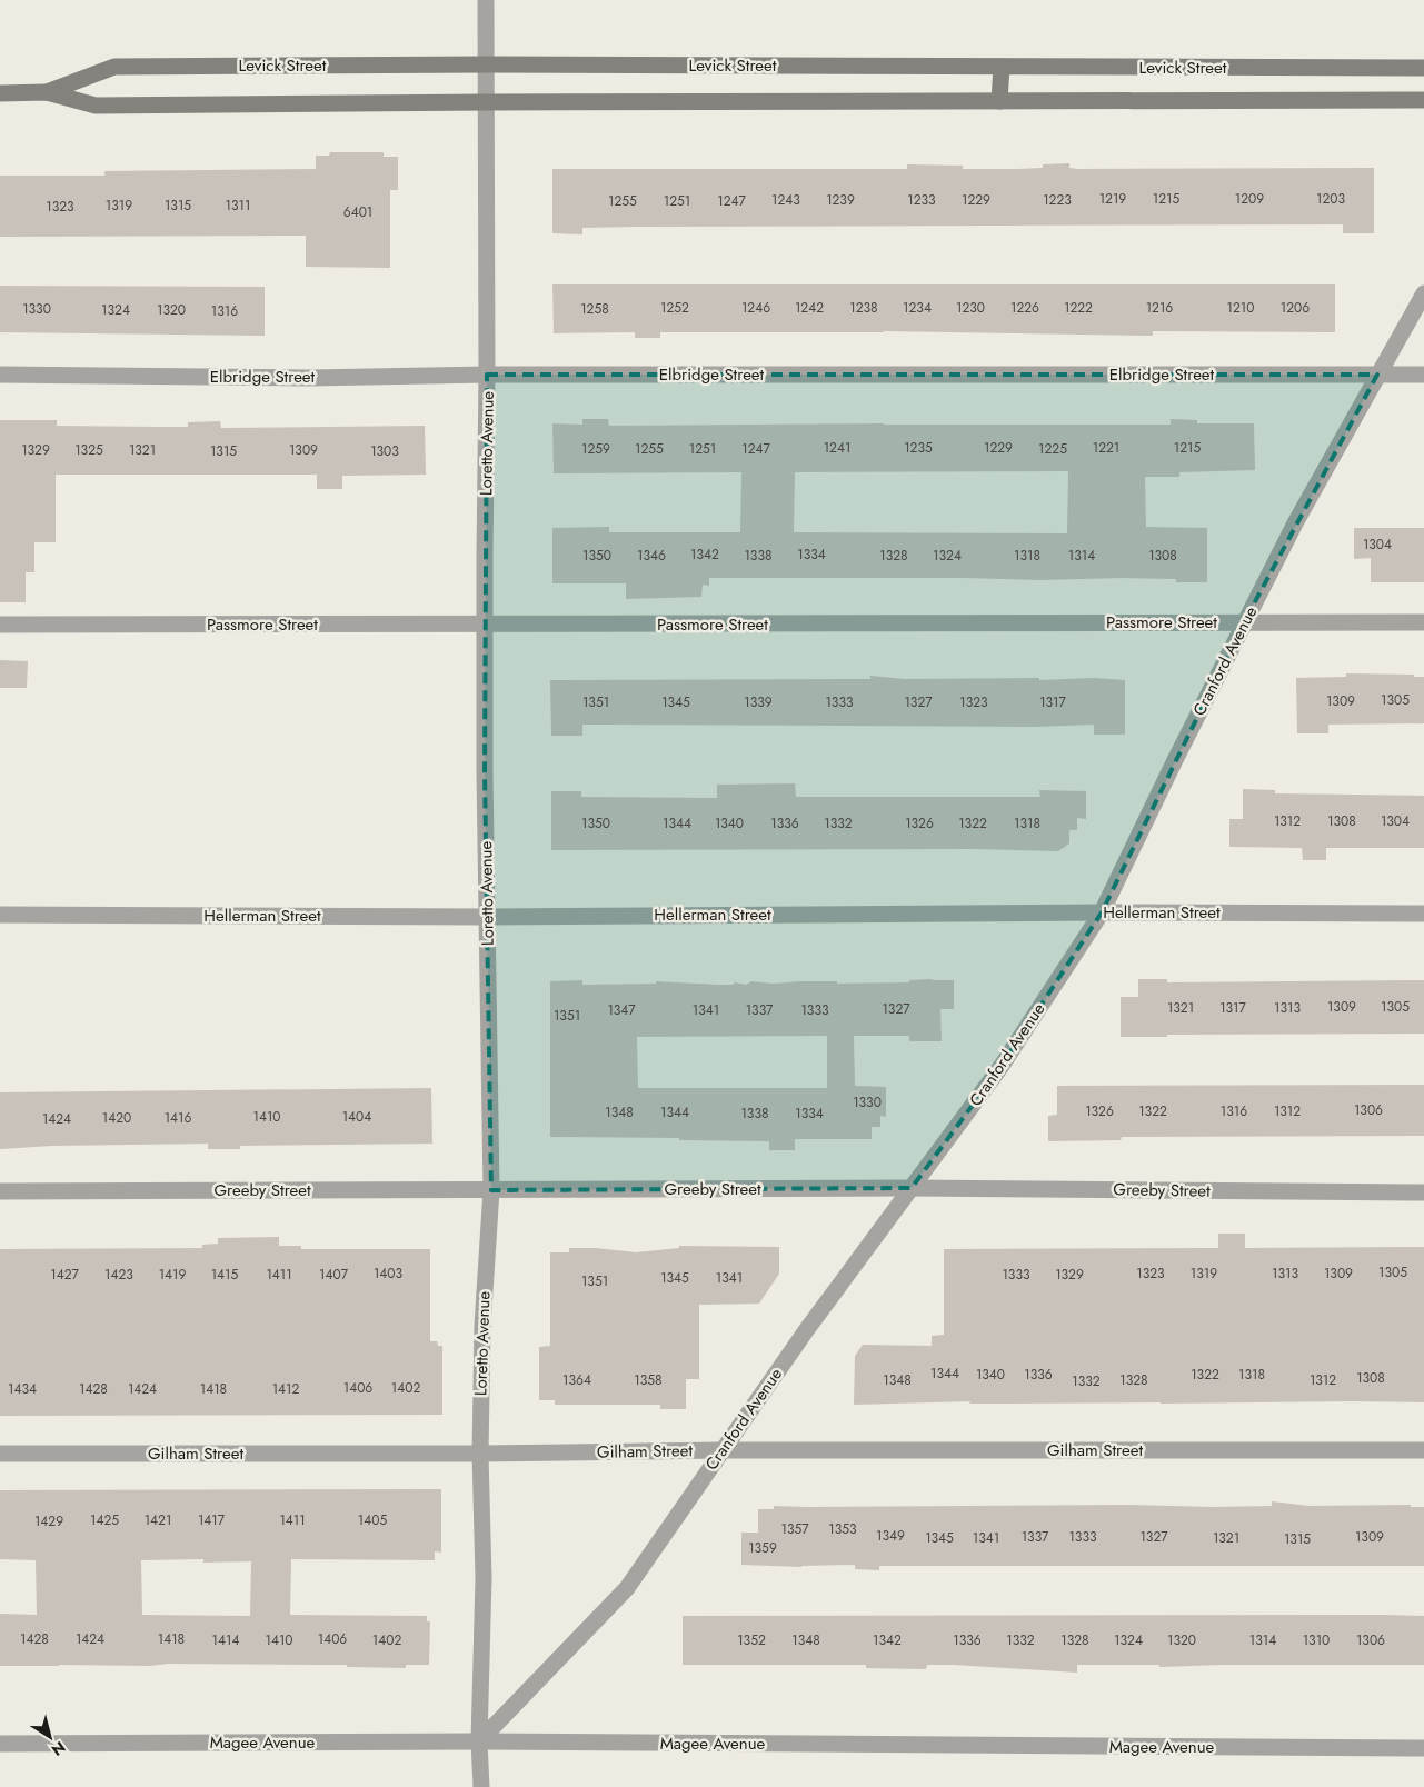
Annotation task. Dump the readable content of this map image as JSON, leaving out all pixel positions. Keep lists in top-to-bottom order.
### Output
{
  "streets": {
    "main road": ["Levick Street"],
    "street": [
      "Elbridge Street",
      "Loretto Avenue",
      "Passmore Street",
      "Cranford Avenue",
      "Hellerman Street",
      "Greeby Street",
      "Gilham Street",
      "Magee Avenue"
    ]
  },
  "crossings": [
    ["Levick Street", "Loretto Avenue"],
    ["Elbridge Street", "Loretto Avenue"],
    ["Elbridge Street", "Cranford Avenue"],
    ["Loretto Avenue", "Passmore Street"],
    ["Loretto Avenue", "Cranford Avenue"],
    ["Loretto Avenue", "Hellerman Street"],
    ["Loretto Avenue", "Greeby Street"],
    ["Loretto Avenue", "Gilham Street"],
    ["Loretto Avenue", "Magee Avenue"],
    ["Passmore Street", "Cranford Avenue"],
    ["Cranford Avenue", "Hellerman Street"],
    ["Cranford Avenue", "Greeby Street"],
    ["Cranford Avenue", "Gilham Street"],
    ["Cranford Avenue", "Magee Avenue"]
  ],
  "house_numbers": [
    "1219",
    "1215",
    "1209",
    "1203",
    "1243",
    "1239",
    "1233",
    "1229",
    "1223",
    "1255",
    "1251",
    "1247",
    "1319",
    "1315",
    "1311",
    "1323",
    "6401",
    "1252",
    "1246",
    "1242",
    "1238",
    "1234",
    "1230",
    "1226",
    "1222",
    "1216",
    "1210",
    "1206",
    "1330",
    "1258",
    "1324",
    "1320",
    "1316",
    "1241",
    "1235",
    "1229",
    "1221",
    "1215",
    "1259",
    "1255",
    "1251",
    "1247",
    "1225",
    "1329",
    "1325",
    "1321",
    "1309",
    "1315",
    "1303",
    "1304",
    "1342",
    "1334",
    "1350",
    "1346",
    "1338",
    "1328",
    "1324",
    "1318",
    "1314",
    "1308",
    "1305",
    "1309",
    "1351",
    "1345",
    "1339",
    "1333",
    "1327",
    "1323",
    "1317",
    "1312",
    "1308",
    "1304",
    "1350",
    "1344",
    "1340",
    "1336",
    "1332",
    "1326",
    "1322",
    "1318",
    "1309",
    "1305",
    "1321",
    "1317",
    "1313",
    "1327",
    "1347",
    "1341",
    "1337",
    "1333",
    "1351",
    "1330",
    "1306",
    "1326",
    "1322",
    "1316",
    "1312",
    "1348",
    "1344",
    "1338",
    "1334",
    "1410",
    "1404",
    "1420",
    "1416",
    "1424",
    "1305",
    "1403",
    "1323",
    "1319",
    "1313",
    "1309",
    "1427",
    "1423",
    "1419",
    "1415",
    "1411",
    "1407",
    "1333",
    "1329",
    "1345",
    "1341",
    "1351",
    "1344",
    "1340",
    "1336",
    "1322",
    "1318",
    "1308",
    "1364",
    "1358",
    "1348",
    "1328",
    "1312",
    "1332",
    "1406",
    "1402",
    "1434",
    "1428",
    "1424",
    "1418",
    "1412",
    "1425",
    "1421",
    "1417",
    "1411",
    "1405",
    "1429",
    "1357",
    "1353",
    "1349",
    "1337",
    "1333",
    "1327",
    "1309",
    "1345",
    "1341",
    "1321",
    "1315",
    "1359",
    "1428",
    "1424",
    "1418",
    "1406",
    "1414",
    "1410",
    "1402",
    "1352",
    "1348",
    "1342",
    "1336",
    "1332",
    "1328",
    "1324",
    "1320",
    "1314",
    "1310",
    "1306"
  ],
  "north": "bottom right"
}
